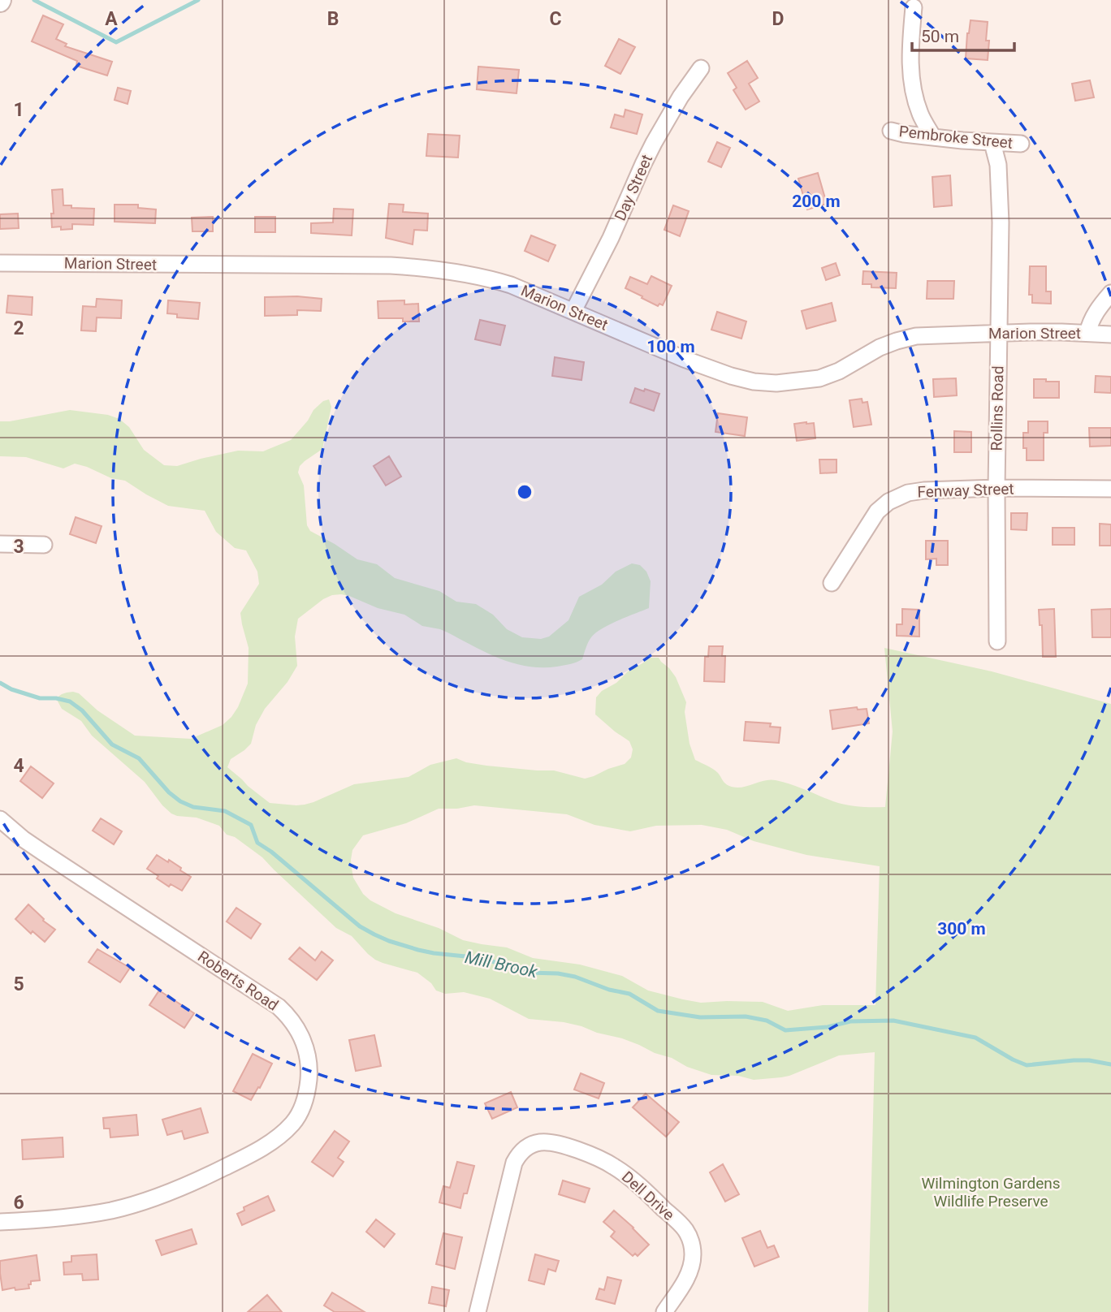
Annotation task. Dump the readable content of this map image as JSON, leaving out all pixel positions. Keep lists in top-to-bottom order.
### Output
{
  "streets": {
    "street": [
      "Pembroke Street",
      "Day Street",
      "Marion Street",
      "Rollins Road",
      "Fenway Street",
      "Roberts Road",
      "Dell Drive"
    ]
  },
  "crossings": [
    ["Pembroke Street", "Rollins Road"],
    ["Day Street", "Marion Street"],
    ["Marion Street", "Rollins Road"],
    ["Rollins Road", "Fenway Street"]
  ],
  "water": ["Mill Brook"],
  "parks": ["Wilmington Gardens Wildlife Preserve"],
  "scale_bar": "50 m",
  "grid": {
    "columns": [
      "A",
      "B",
      "C",
      "D"
    ],
    "rows": [
      "1",
      "2",
      "3",
      "4",
      "5",
      "6"
    ]
  },
  "rings": ["200 m", "100 m", "300 m"]
}
